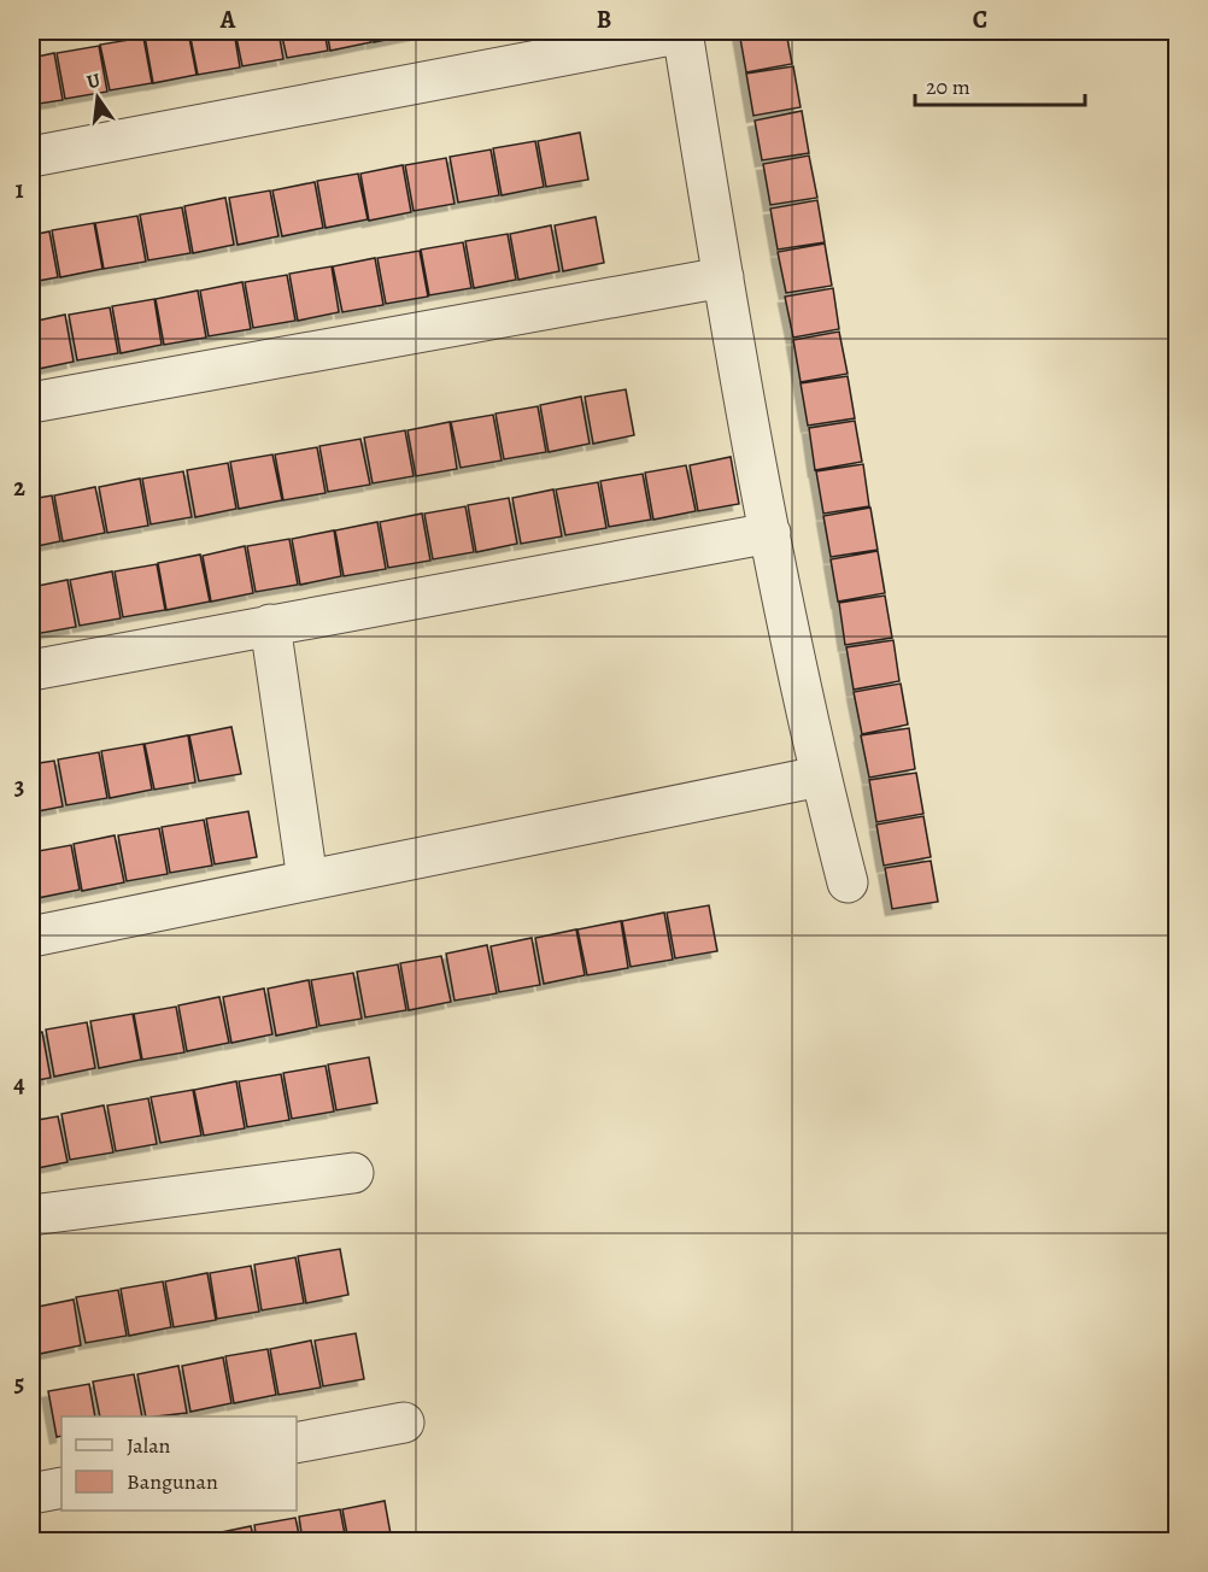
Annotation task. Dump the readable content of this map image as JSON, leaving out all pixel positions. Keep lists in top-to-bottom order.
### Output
{
  "legend": ["Jalan", "Bangunan"],
  "scale_bar": "20 m",
  "north": "top",
  "grid": {
    "columns": ["A", "B", "C"],
    "rows": [
      "1",
      "2",
      "3",
      "4",
      "5"
    ]
  }
}
